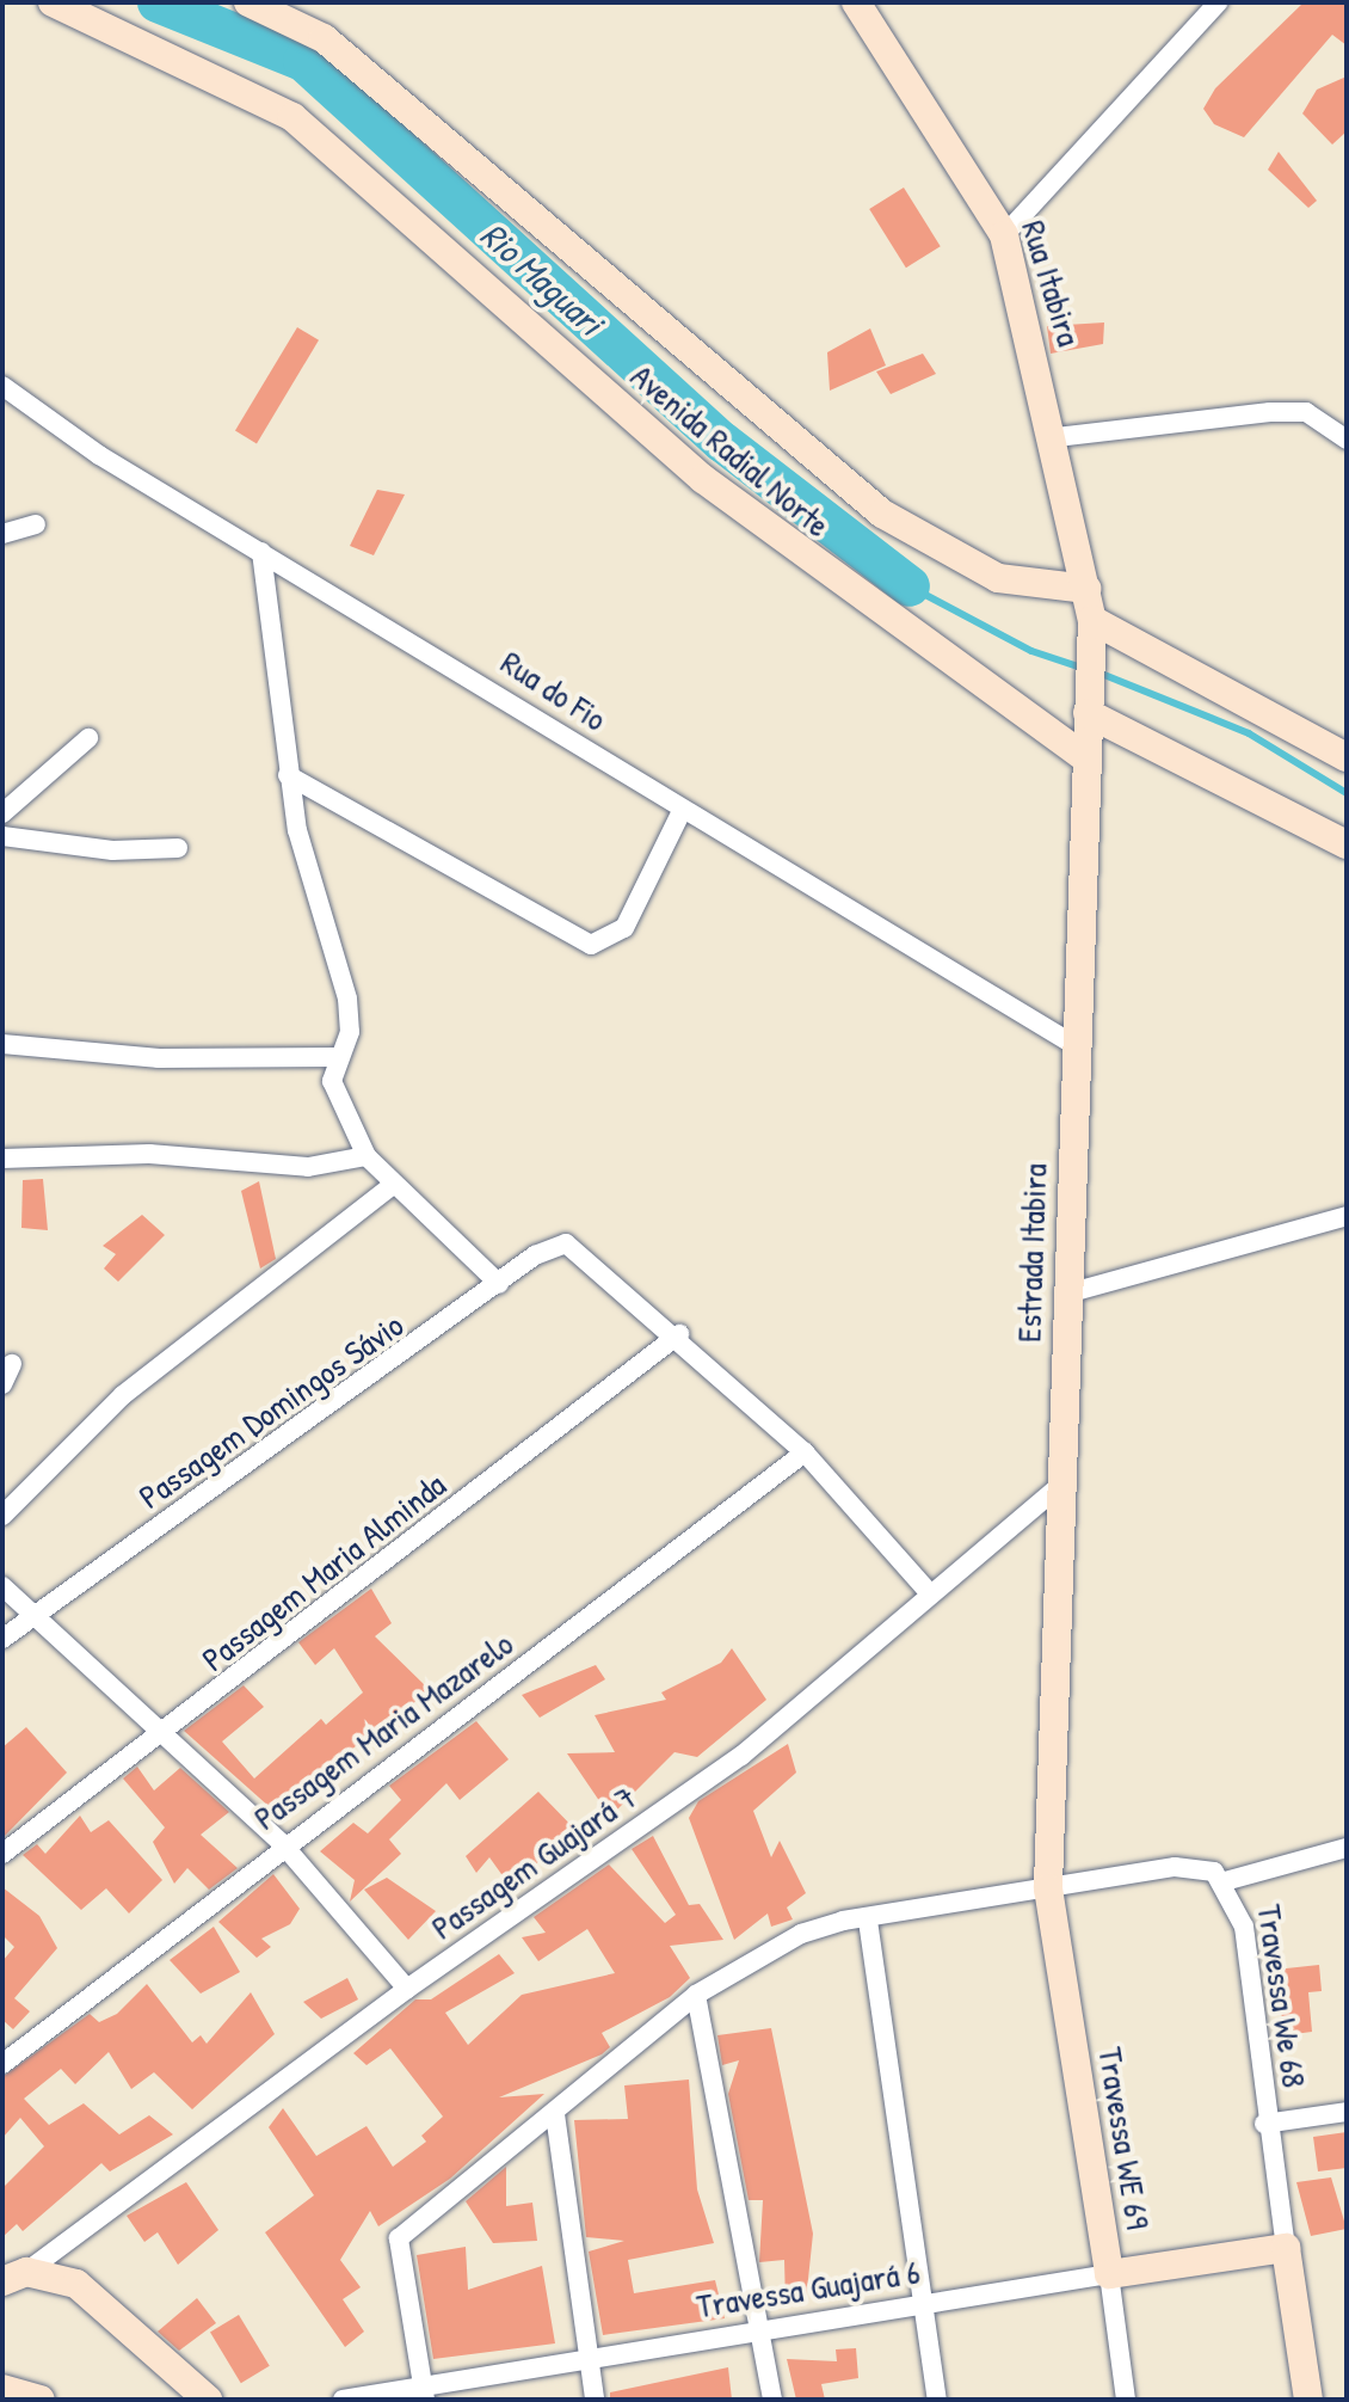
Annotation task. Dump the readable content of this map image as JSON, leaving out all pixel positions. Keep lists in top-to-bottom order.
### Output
{
  "streets": {
    "main road": [
      "Rua Itabira",
      "Avenida Radial Norte",
      "Estrada Itabira",
      "Travessa WE 69",
      "Travessa Guajará 6"
    ],
    "street": [
      "Rua do Fio",
      "Passagem Domingos Sávio",
      "Passagem Maria Alminda",
      "Passagem Maria Mazarelo",
      "Passagem Guajará 7",
      "Travessa We 68"
    ]
  },
  "crossings": [
    ["Rua Itabira", "Avenida Radial Norte"],
    ["Rua Itabira", "Estrada Itabira"],
    ["Avenida Radial Norte", "Estrada Itabira"],
    ["Rua do Fio", "Estrada Itabira"],
    ["Estrada Itabira", "Passagem Guajará 7"],
    ["Estrada Itabira", "Travessa WE 69"],
    ["Passagem Domingos Sávio", "Passagem Maria Alminda"],
    ["Travessa We 68", "Travessa Guajará 6"],
    ["Travessa WE 69", "Travessa Guajará 6"]
  ],
  "water": ["Rio Maguari"]
}
